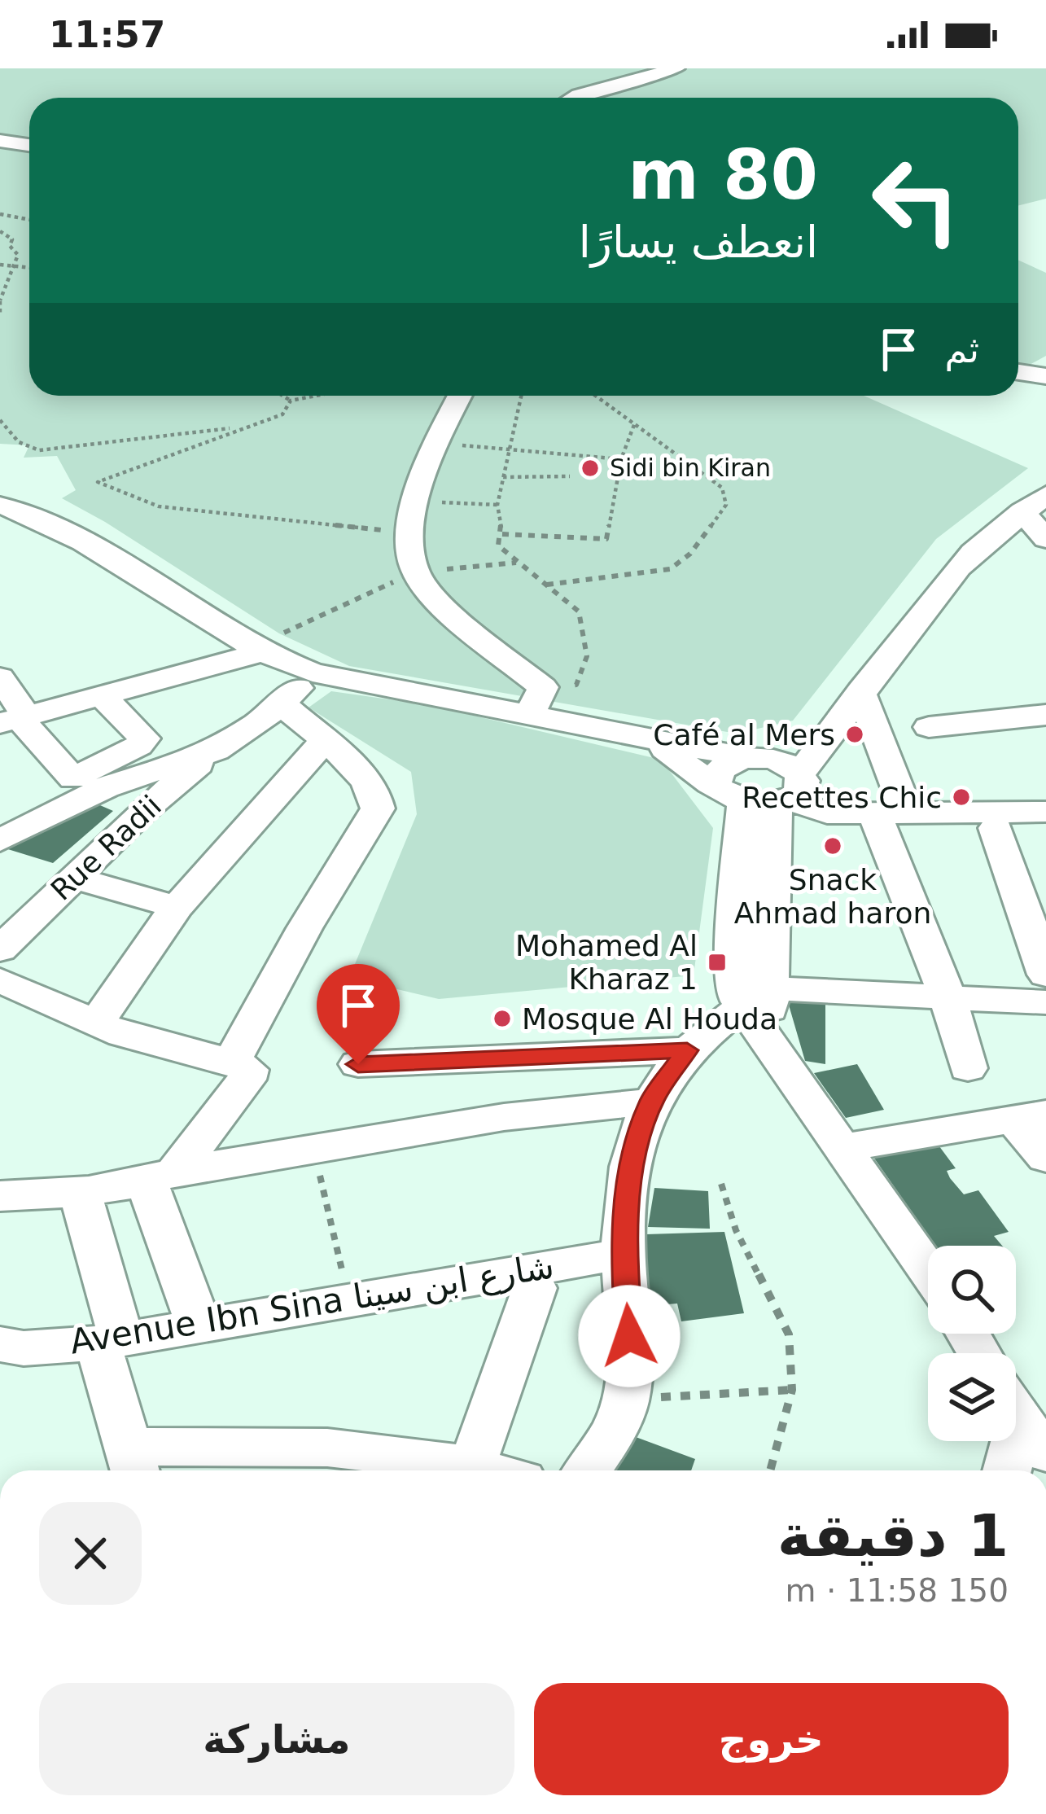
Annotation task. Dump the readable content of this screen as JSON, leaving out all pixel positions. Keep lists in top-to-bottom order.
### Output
{
  "streets": {
    "street": ["Rue Radii", "Avenue Ibn Sina شارع ابن سينا"]
  },
  "places": {
    "other": [
      "Sidi bin Kiran",
      "Café al Mers",
      "Recettes Chic",
      "Snack Ahmad haron",
      "Mosque Al Houda"
    ],
    "transit": ["Mohamed Al Kharaz 1"]
  },
  "page": {
    "status": "11:57",
    "turn": ["80 m", "انعطف يسارًا"],
    "then": "ثم",
    "heading": ["1 دقيقة", "150 m · 11:58"],
    "buttons": ["خروج", "مشاركة"]
  }
}
